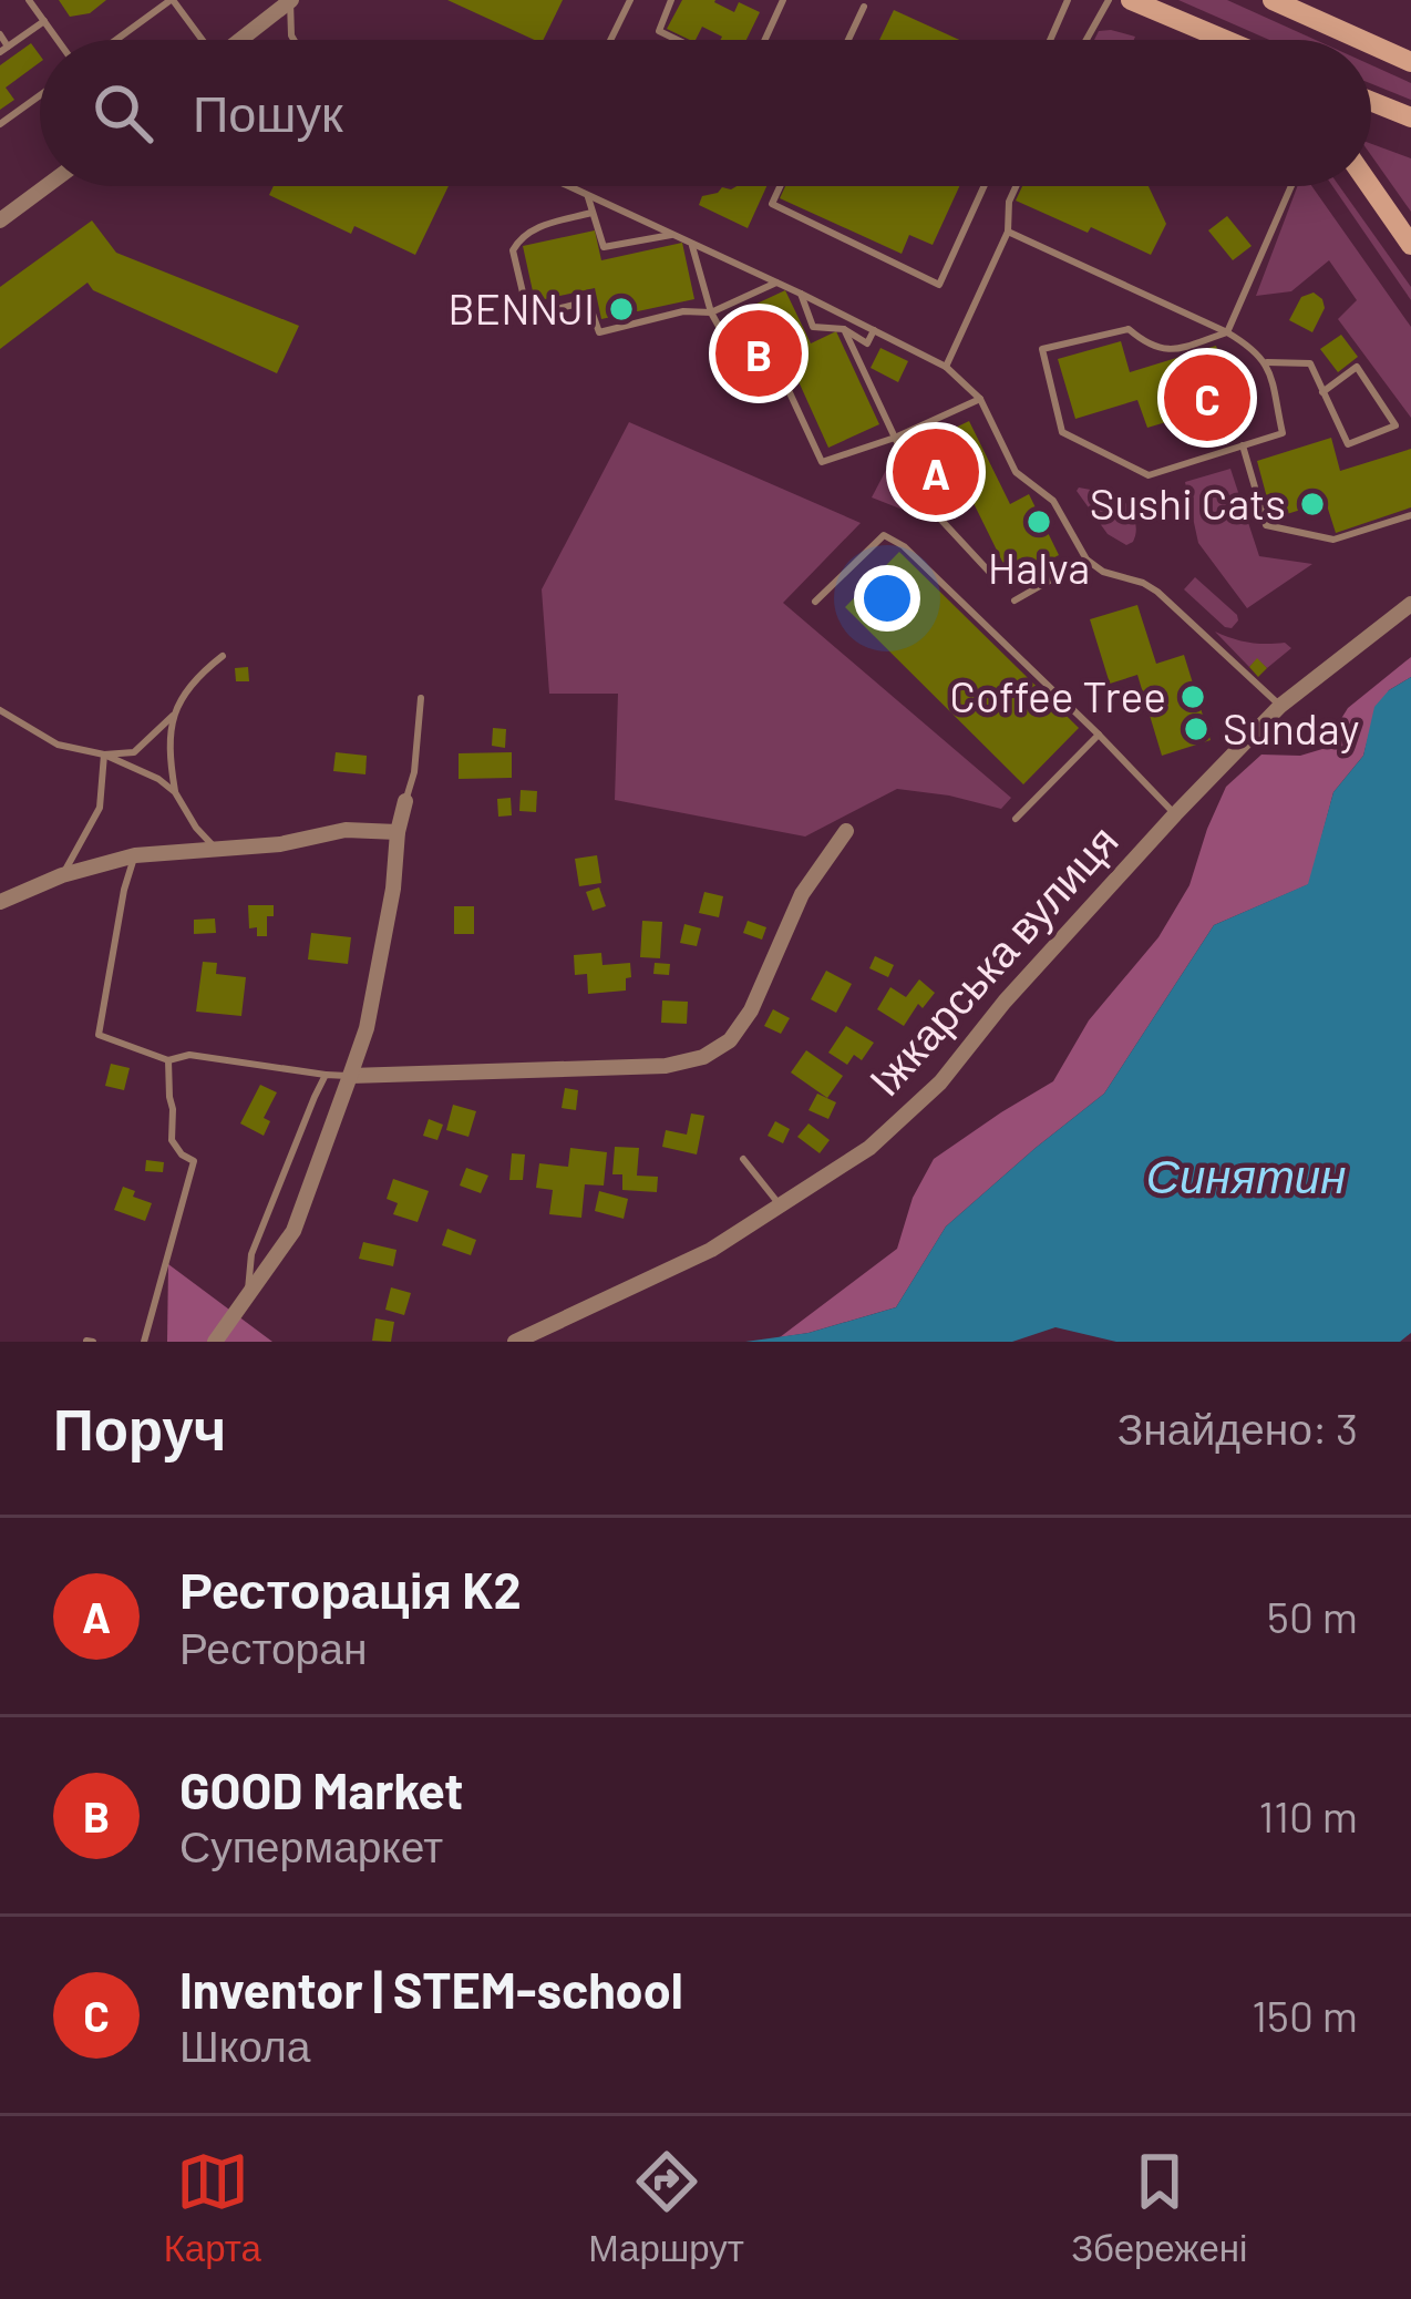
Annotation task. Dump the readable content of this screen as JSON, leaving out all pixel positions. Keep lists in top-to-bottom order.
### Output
{
  "streets": {
    "street": ["Іжкарська вулиця"]
  },
  "water": ["Синятин"],
  "places": [
    "BENNJI",
    "Sushi Cats",
    "Halva",
    "Coffee Tree",
    "Sunday"
  ],
  "page": {
    "search": "Пошук",
    "pins": ["B", "C", "A"],
    "heading": ["Поруч", "Знайдено: 3"],
    "list": [
      {
        "mark": "A",
        "name": "Ресторація K2",
        "note": "Ресторан",
        "value": "50 m"
      },
      {
        "mark": "B",
        "name": "GOOD Market",
        "note": "Супермаркет",
        "value": "110 m"
      },
      {
        "mark": "C",
        "name": "Inventor | STEM-school",
        "note": "Школа",
        "value": "150 m"
      }
    ],
    "nav": ["Карта", "Маршрут", "Збережені"]
  }
}
